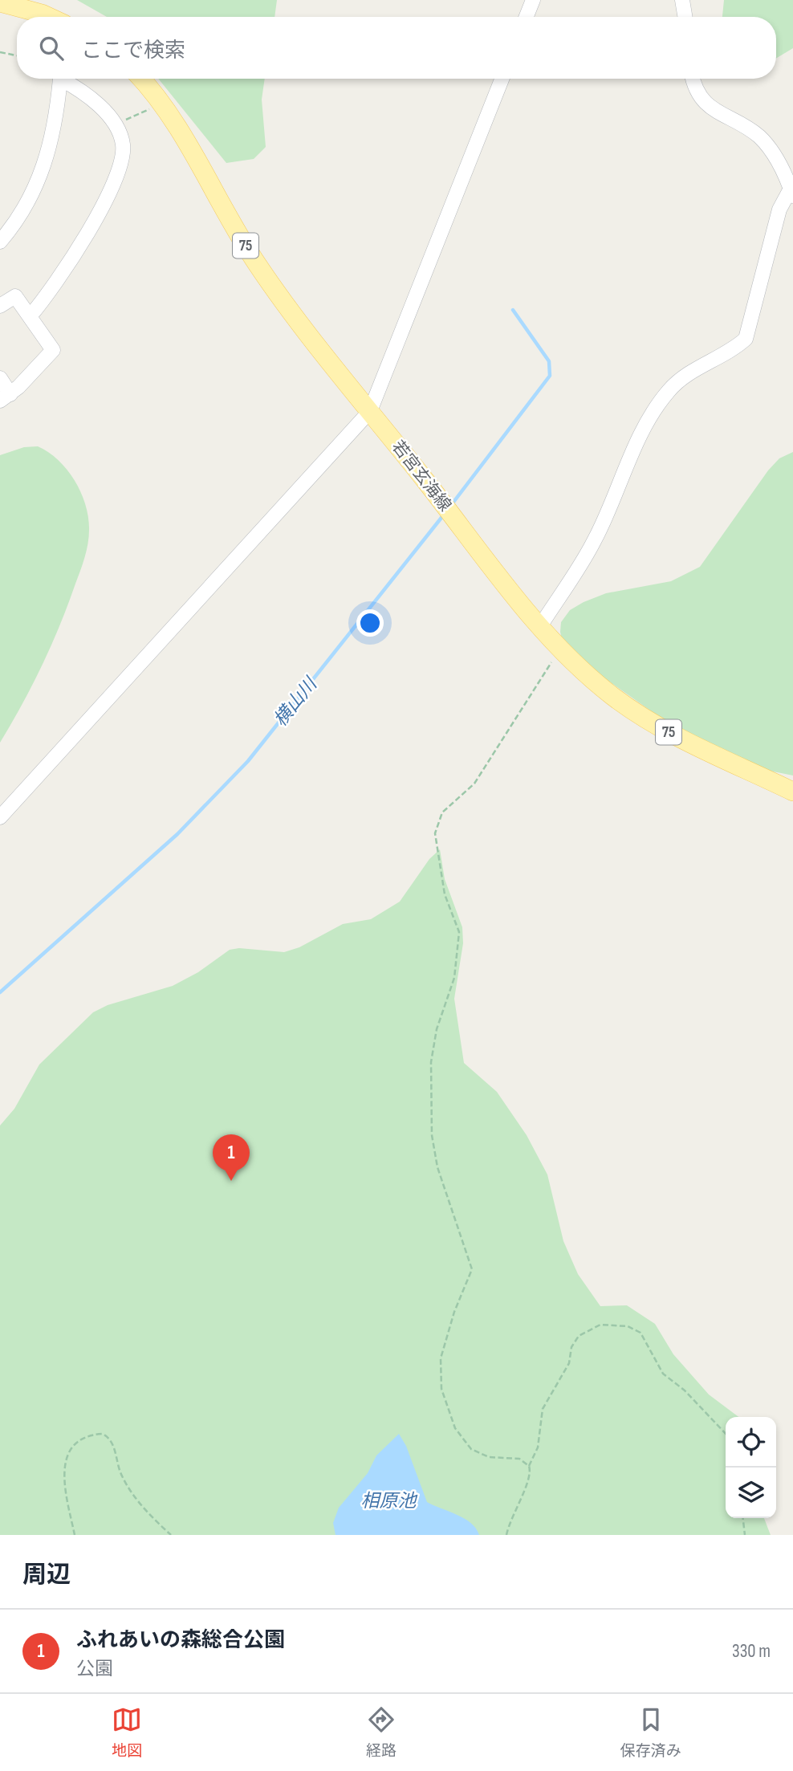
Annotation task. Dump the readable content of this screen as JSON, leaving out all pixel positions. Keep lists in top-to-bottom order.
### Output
{
  "streets": {
    "main road": ["75", "若宮玄海線"]
  },
  "water": ["横山川", "相原池"],
  "page": {
    "search": "ここで検索",
    "pins": "1",
    "heading": "周辺",
    "list": [
      {
        "mark": "1",
        "name": "ふれあいの森総合公園",
        "note": "公園",
        "value": "330 m"
      }
    ],
    "nav": ["地図", "経路", "保存済み"]
  }
}
